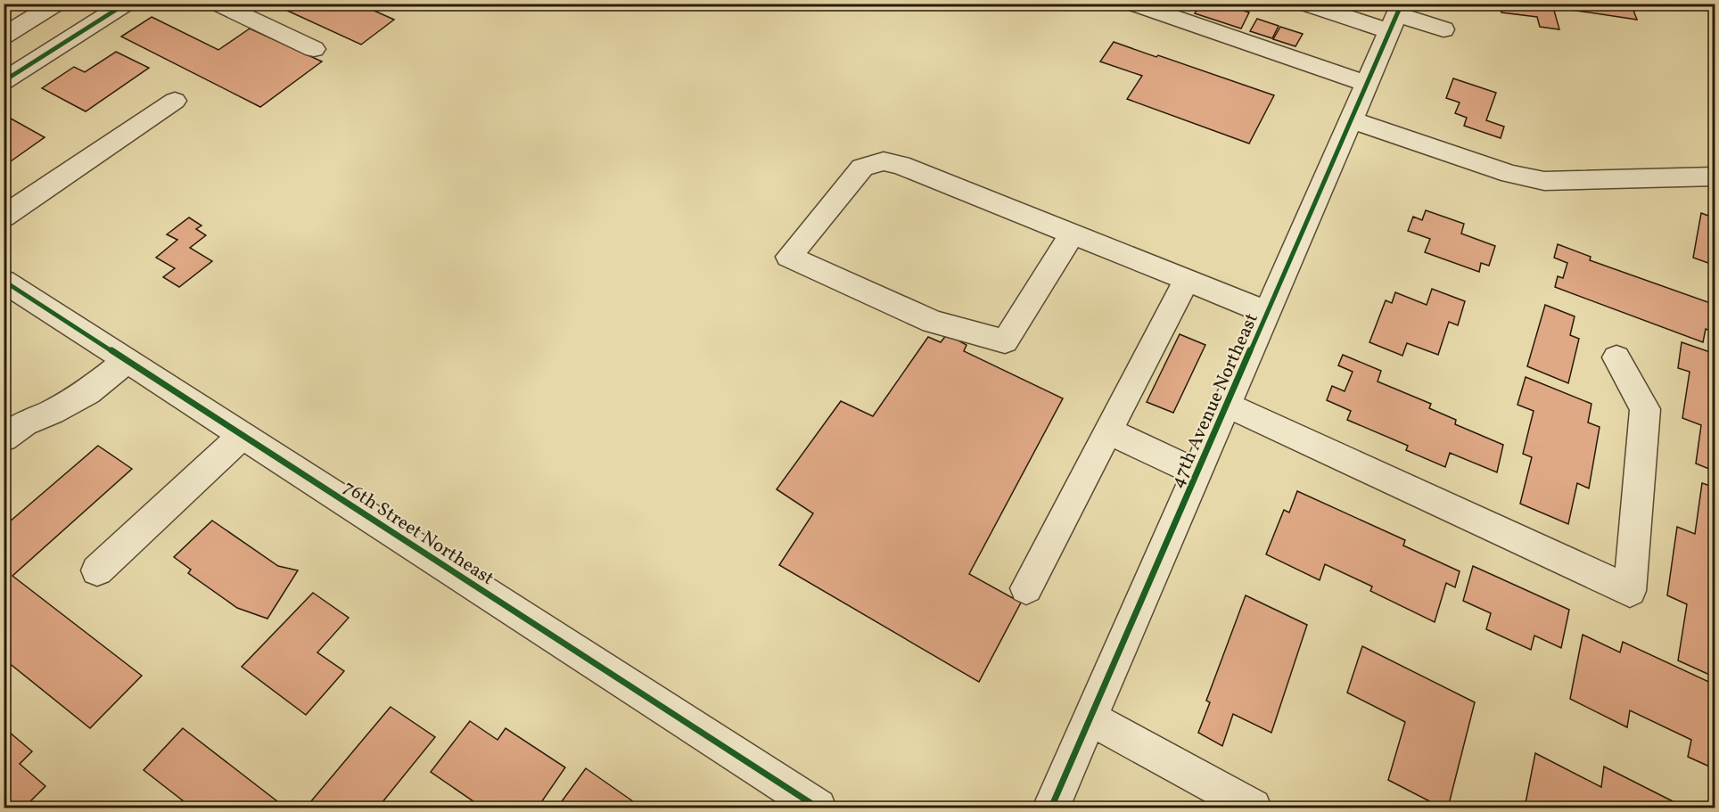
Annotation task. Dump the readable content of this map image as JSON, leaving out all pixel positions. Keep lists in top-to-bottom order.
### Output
{
  "streets": {
    "street": ["47th Avenue Northeast", "76th Street Northeast"]
  }
}
